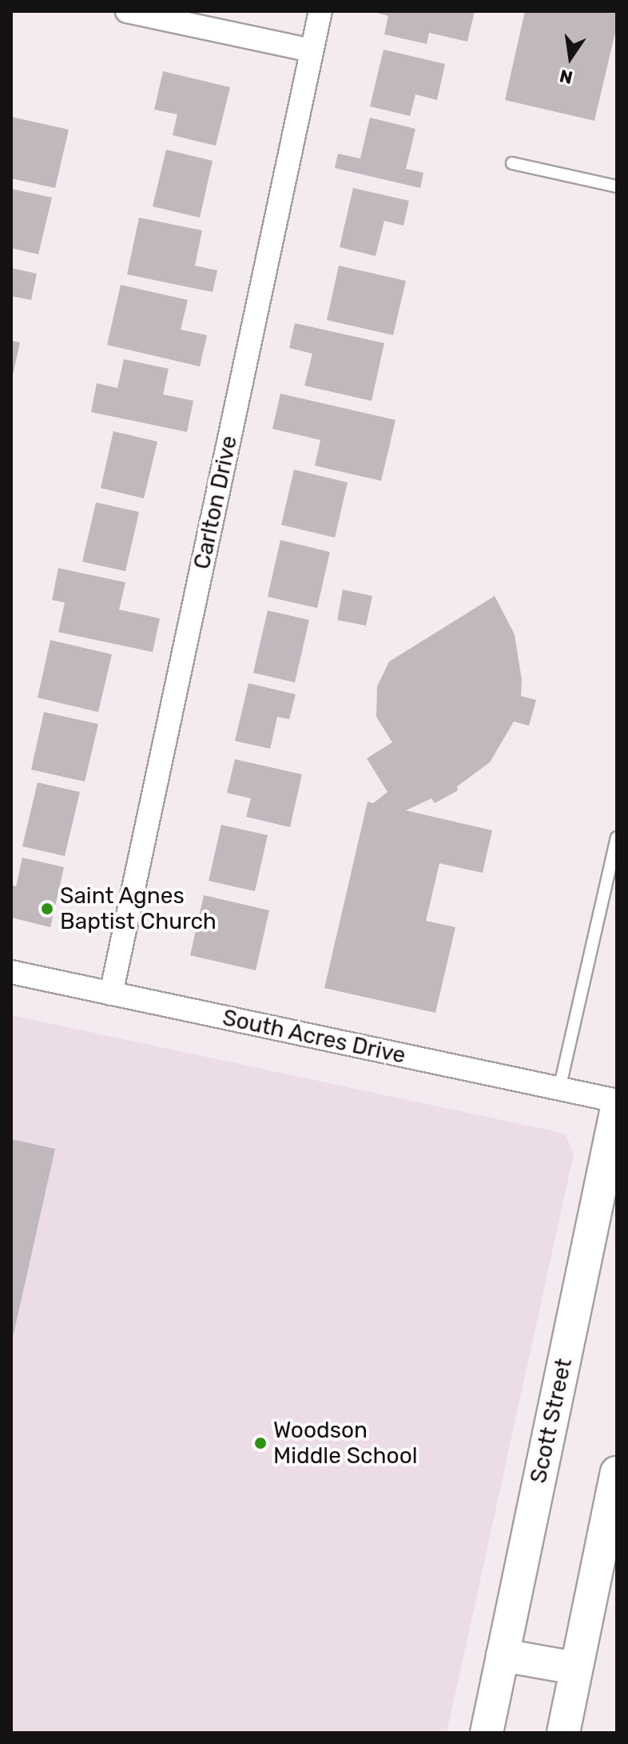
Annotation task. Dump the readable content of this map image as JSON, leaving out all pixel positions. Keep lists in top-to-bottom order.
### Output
{
  "streets": {
    "main road": ["Scott Street"],
    "street": ["Carlton Drive", "South Acres Drive"]
  },
  "crossings": [
    ["Carlton Drive", "South Acres Drive"]
  ],
  "places": ["Saint Agnes Baptist Church", "Woodson Middle School"],
  "north": "bottom"
}
